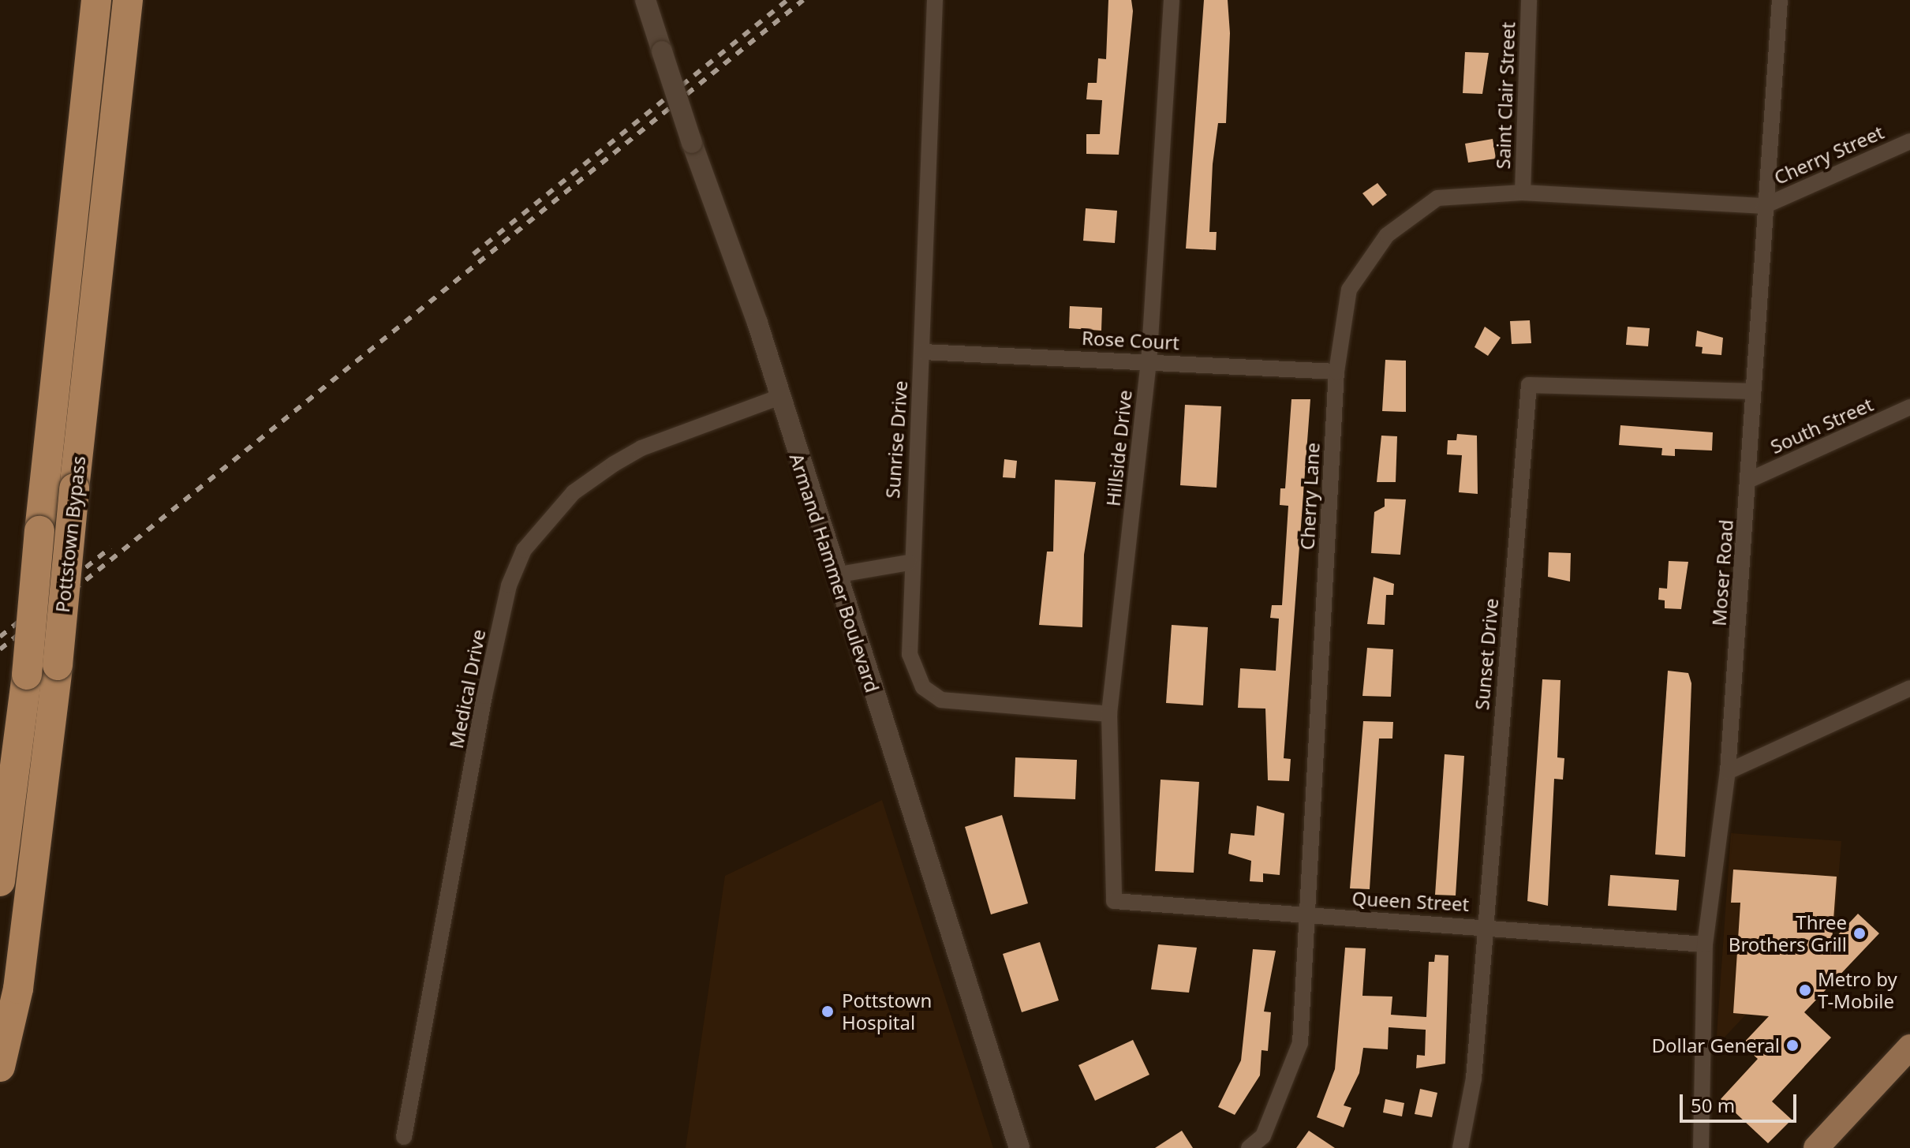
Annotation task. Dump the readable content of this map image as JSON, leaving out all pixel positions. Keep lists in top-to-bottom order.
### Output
{
  "streets": {
    "highway": ["Pottstown Bypass"],
    "street": [
      "Saint Clair Street",
      "Cherry Street",
      "Rose Court",
      "South Street",
      "Sunrise Drive",
      "Hillside Drive",
      "Cherry Lane",
      "Armand Hammer Boulevard",
      "Moser Road",
      "Sunset Drive",
      "Medical Drive",
      "Queen Street"
    ]
  },
  "crossings": [
    ["Saint Clair Street", "Cherry Lane"],
    ["Cherry Street", "Cherry Lane"],
    ["Cherry Street", "Moser Road"],
    ["Rose Court", "Sunrise Drive"],
    ["Rose Court", "Hillside Drive"],
    ["Rose Court", "Cherry Lane"],
    ["South Street", "Moser Road"],
    ["Sunrise Drive", "Hillside Drive"],
    ["Hillside Drive", "Queen Street"],
    ["Cherry Lane", "Moser Road"],
    ["Cherry Lane", "Queen Street"],
    ["Armand Hammer Boulevard", "Medical Drive"],
    ["Moser Road", "Sunset Drive"],
    ["Moser Road", "Queen Street"],
    ["Sunset Drive", "Queen Street"]
  ],
  "places": [
    "Three Brothers Grill",
    "Metro by T-Mobile",
    "Pottstown Hospital",
    "Dollar General"
  ],
  "scale_bar": "50 m"
}
